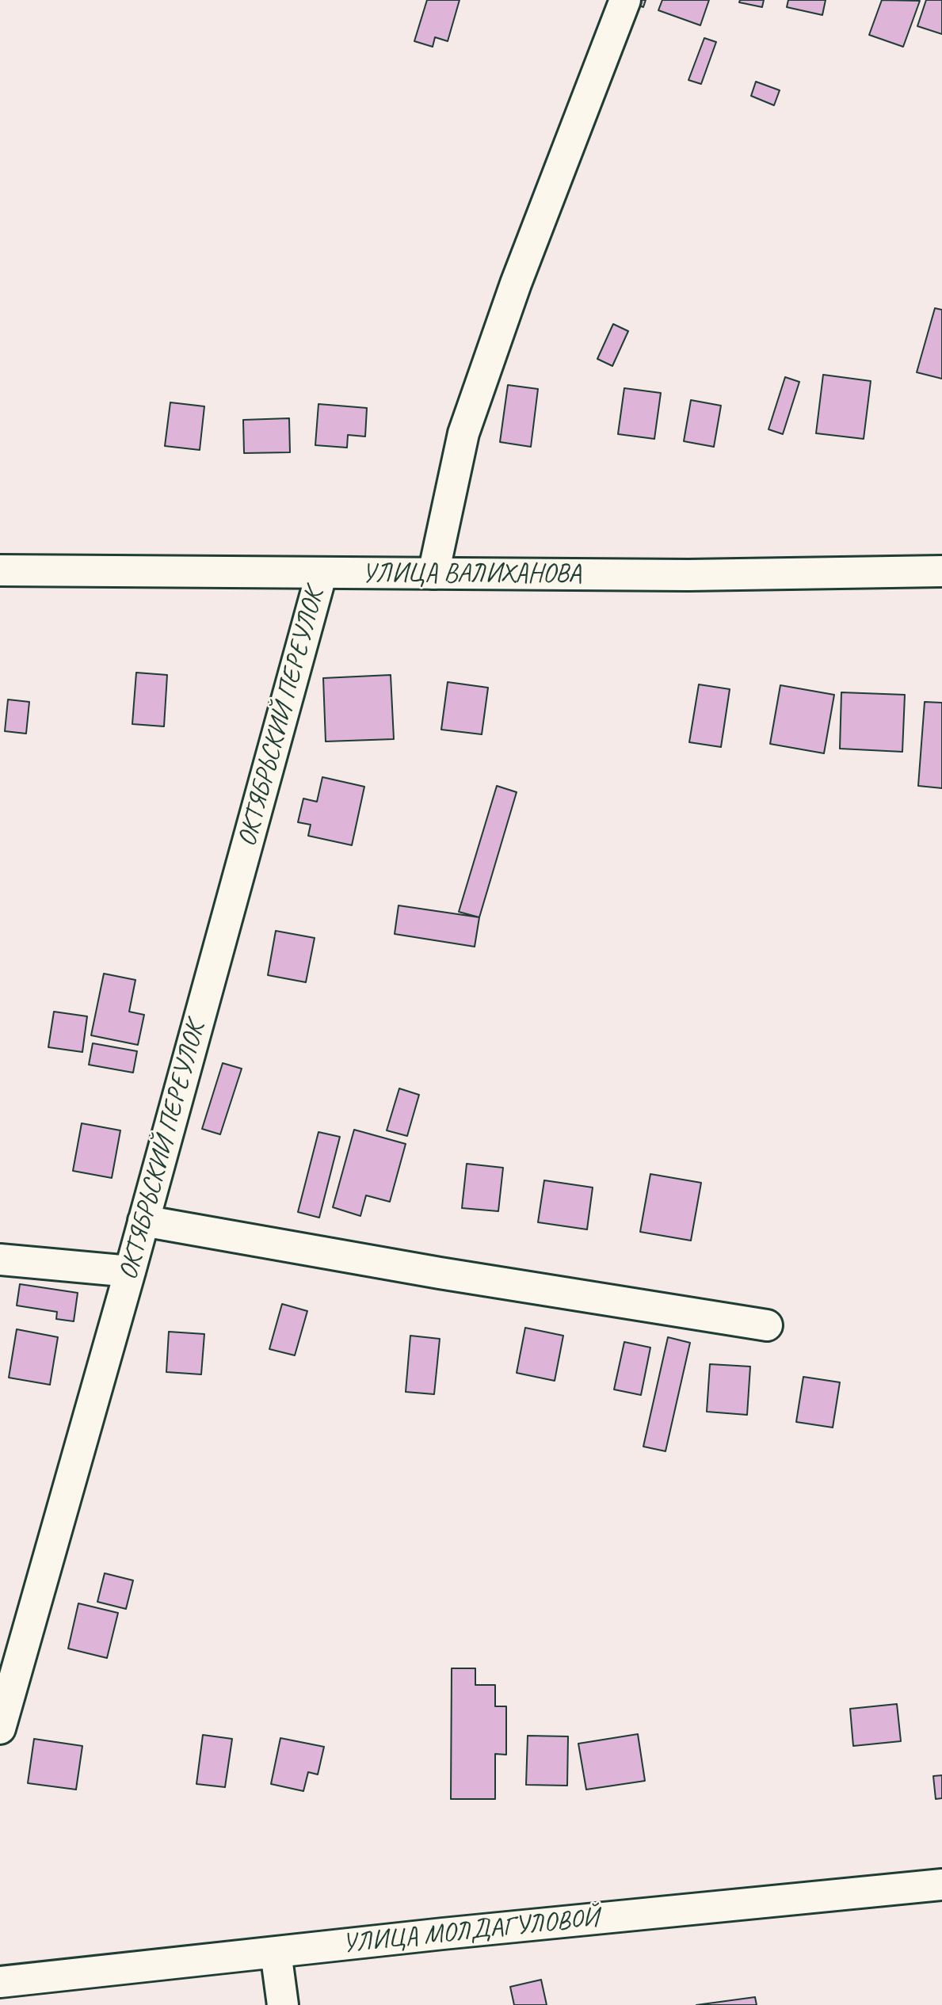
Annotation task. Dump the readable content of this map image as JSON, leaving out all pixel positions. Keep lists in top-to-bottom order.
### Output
{
  "streets": {
    "street": ["УЛИЦА ВАЛИХАНОВА", "ОКТЯБРЬСКИЙ ПЕРЕУЛОК", "УЛИЦА МОЛДАГУЛОВОЙ"]
  },
  "crossings": [
    ["УЛИЦА ВАЛИХАНОВА", "ОКТЯБРЬСКИЙ ПЕРЕУЛОК"]
  ]
}
